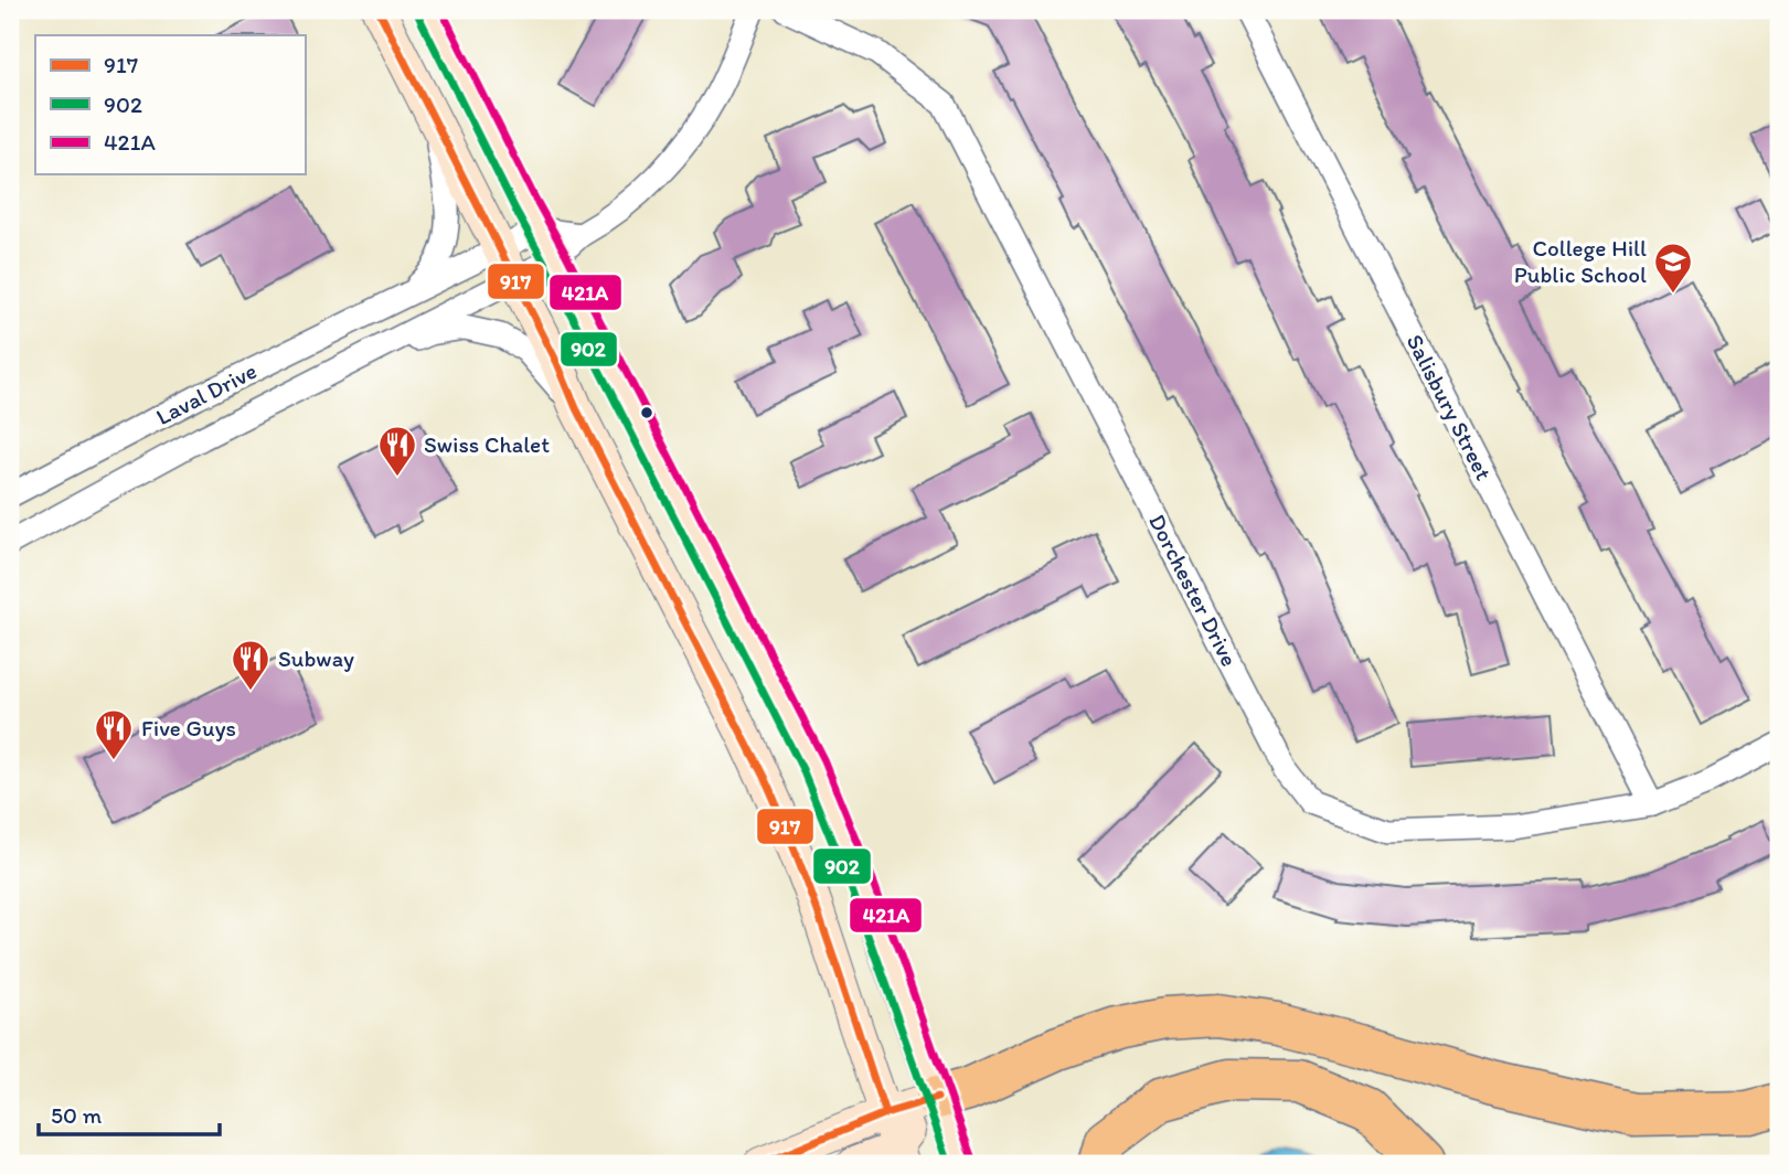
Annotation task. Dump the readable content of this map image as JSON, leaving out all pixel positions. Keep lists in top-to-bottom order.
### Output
{
  "streets": {
    "street": ["Laval Drive", "Salisbury Street", "Dorchester Drive"]
  },
  "crossings": [
    ["Salisbury Street", "Dorchester Drive"]
  ],
  "places": {
    "school or university": ["College Hill Public School"],
    "restaurant": ["Swiss Chalet", "Subway", "Five Guys"]
  },
  "lines": ["transit line 917", "transit line 421A", "transit line 902"],
  "legend": ["917", "902", "421A"],
  "scale_bar": "50 m"
}
